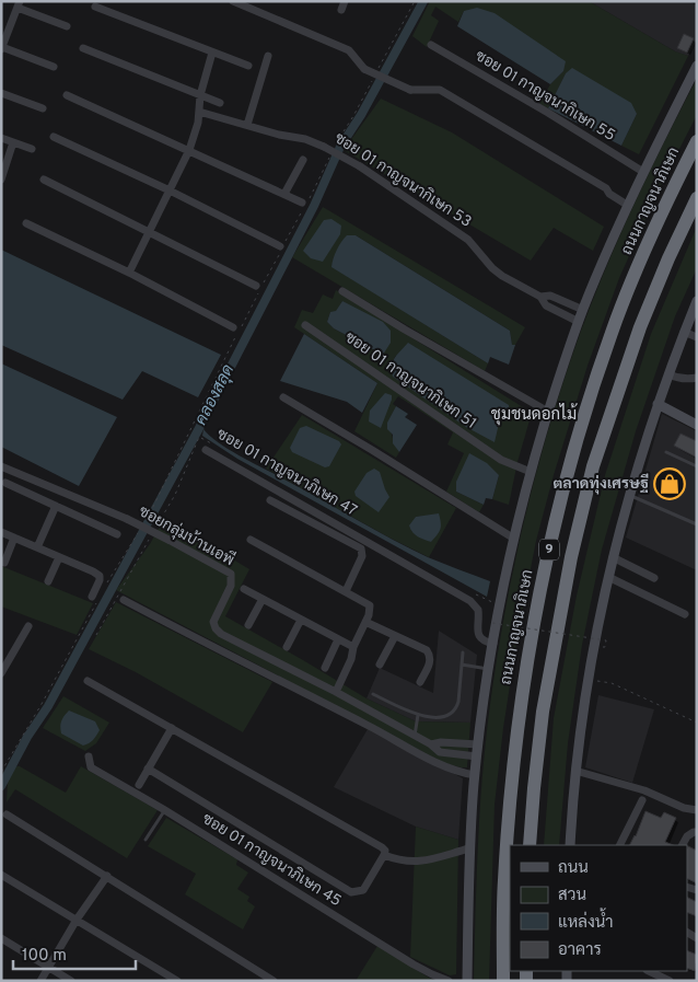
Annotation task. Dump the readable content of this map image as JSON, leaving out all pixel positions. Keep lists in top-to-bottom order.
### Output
{
  "streets": {
    "highway": ["ถนนกาญจนาภิเษก", "9"],
    "street": [
      "ซอย 01 กาญจนากิเษก 55",
      "ซอย 01 กาญจนากิเษก 53",
      "ซอย 01 กาญจนากิเษก 51",
      "ซอยกลุ่มบ้านเอพี",
      "ซอย 01 กาญจนาภิเษก 45"
    ],
    "path": ["ซอย 01 กาญจนาภิเษก 47"]
  },
  "districts": ["ชุมชนดอกไม้"],
  "water": ["คลองสลุด"],
  "places": {
    "shop": ["ตลาดทุ่งเศรษฐี"]
  },
  "legend": [
    "ถนน",
    "สวน",
    "แหล่งน้ำ",
    "อาคาร"
  ],
  "scale_bar": "100 m"
}
